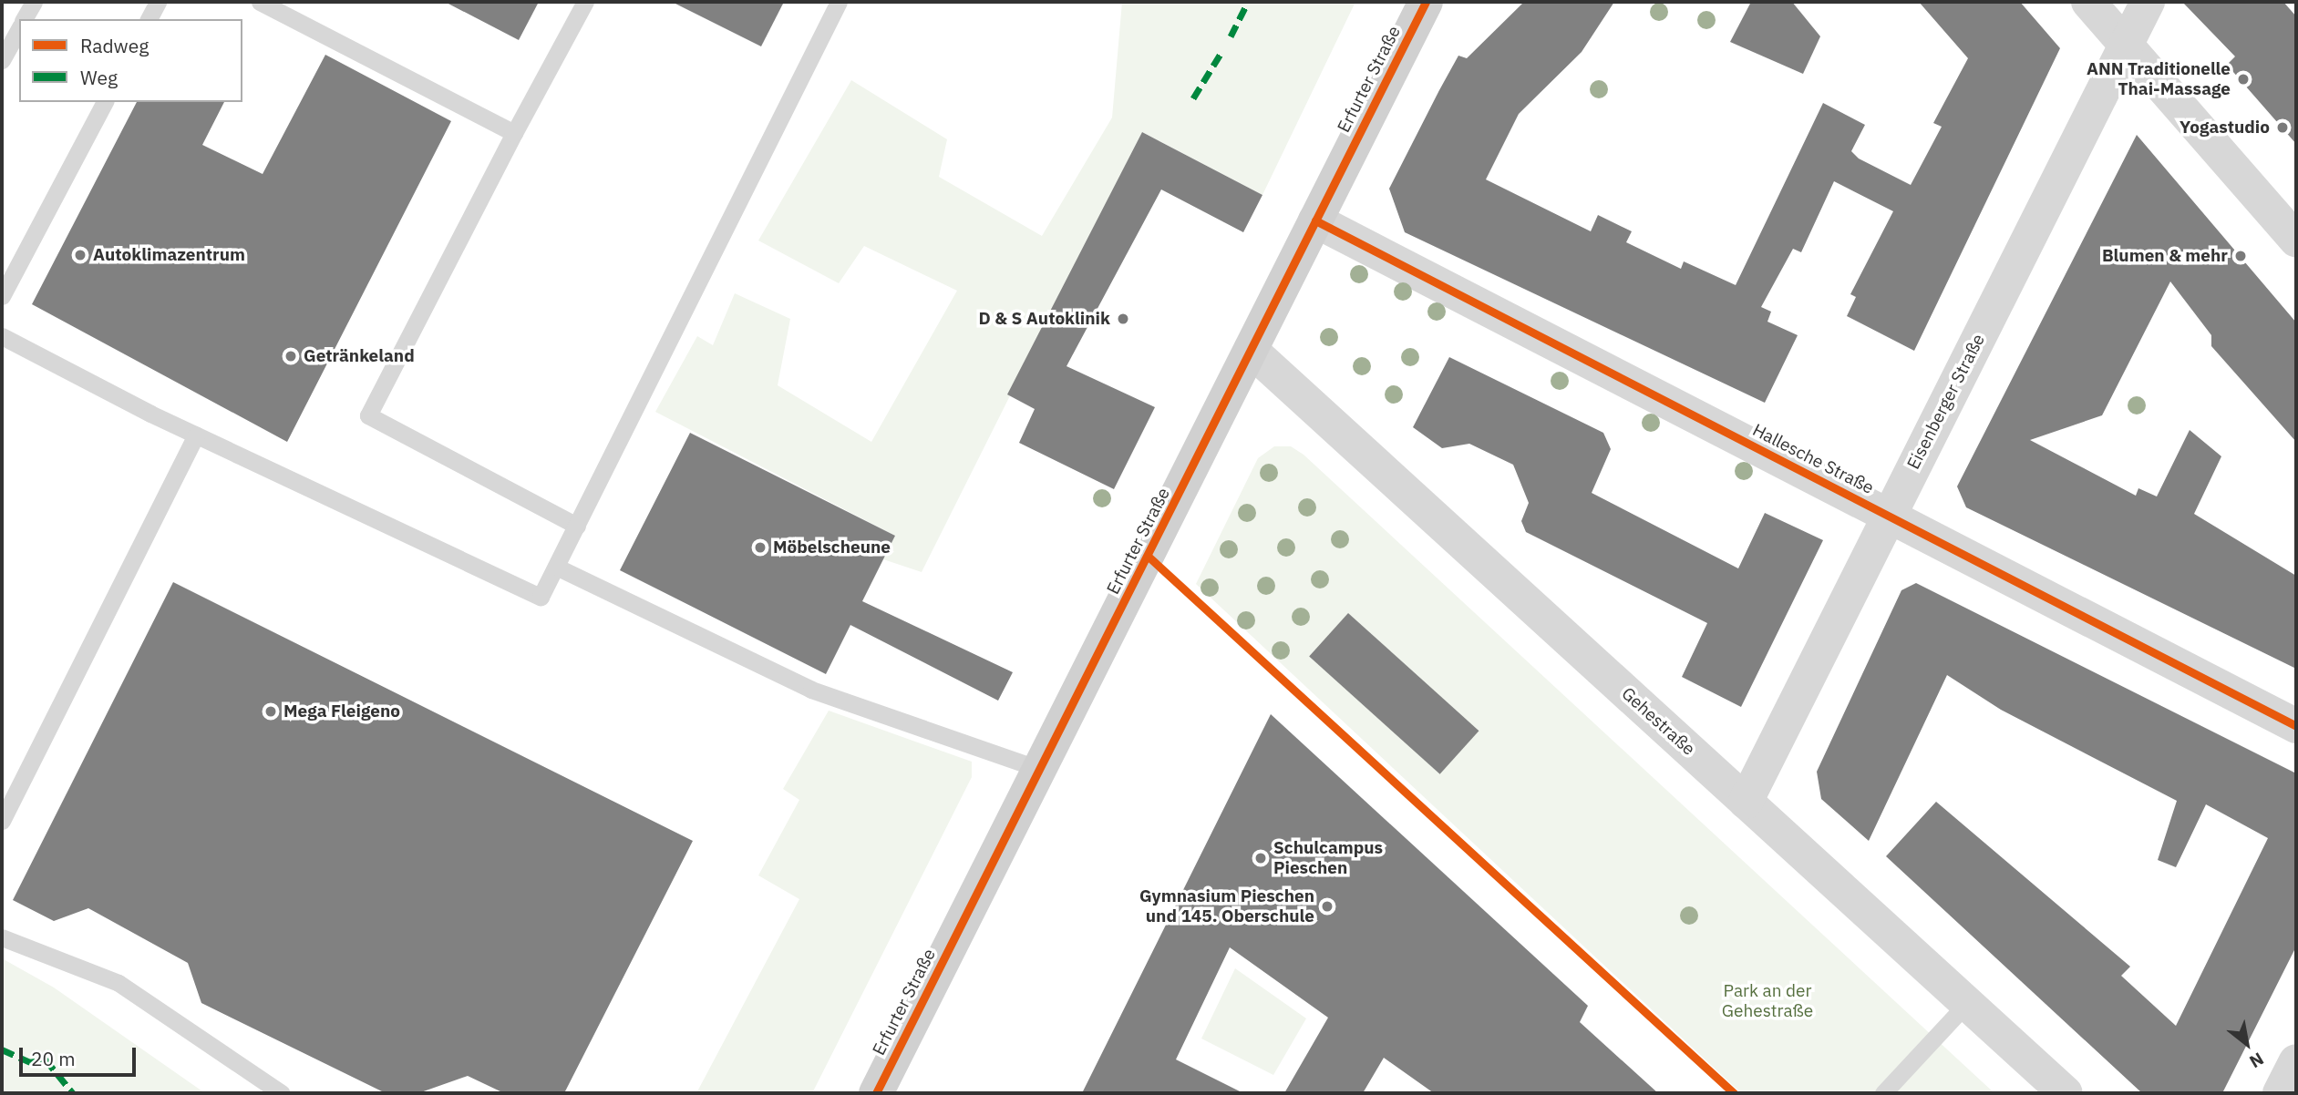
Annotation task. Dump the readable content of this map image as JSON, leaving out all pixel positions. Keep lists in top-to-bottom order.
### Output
{
  "streets": {
    "street": [
      "Erfurter Straße",
      "Eisenberger Straße",
      "Hallesche Straße",
      "Gehestraße"
    ]
  },
  "crossings": [
    ["Erfurter Straße", "Hallesche Straße"],
    ["Erfurter Straße", "Gehestraße"],
    ["Eisenberger Straße", "Hallesche Straße"],
    ["Eisenberger Straße", "Gehestraße"]
  ],
  "parks": ["Park an der Gehestraße"],
  "places": [
    "ANN Traditionelle Thai-Massage",
    "Yogastudio",
    "Autoklimazentrum",
    "Blumen & mehr",
    "D & S Autoklinik",
    "Getränkeland",
    "Möbelscheune",
    "Mega Fleigeno",
    "Schulcampus Pieschen",
    "Gymnasium Pieschen und 145. Oberschule"
  ],
  "legend": ["Radweg", "Weg"],
  "scale_bar": "20 m",
  "north": "bottom right"
}
